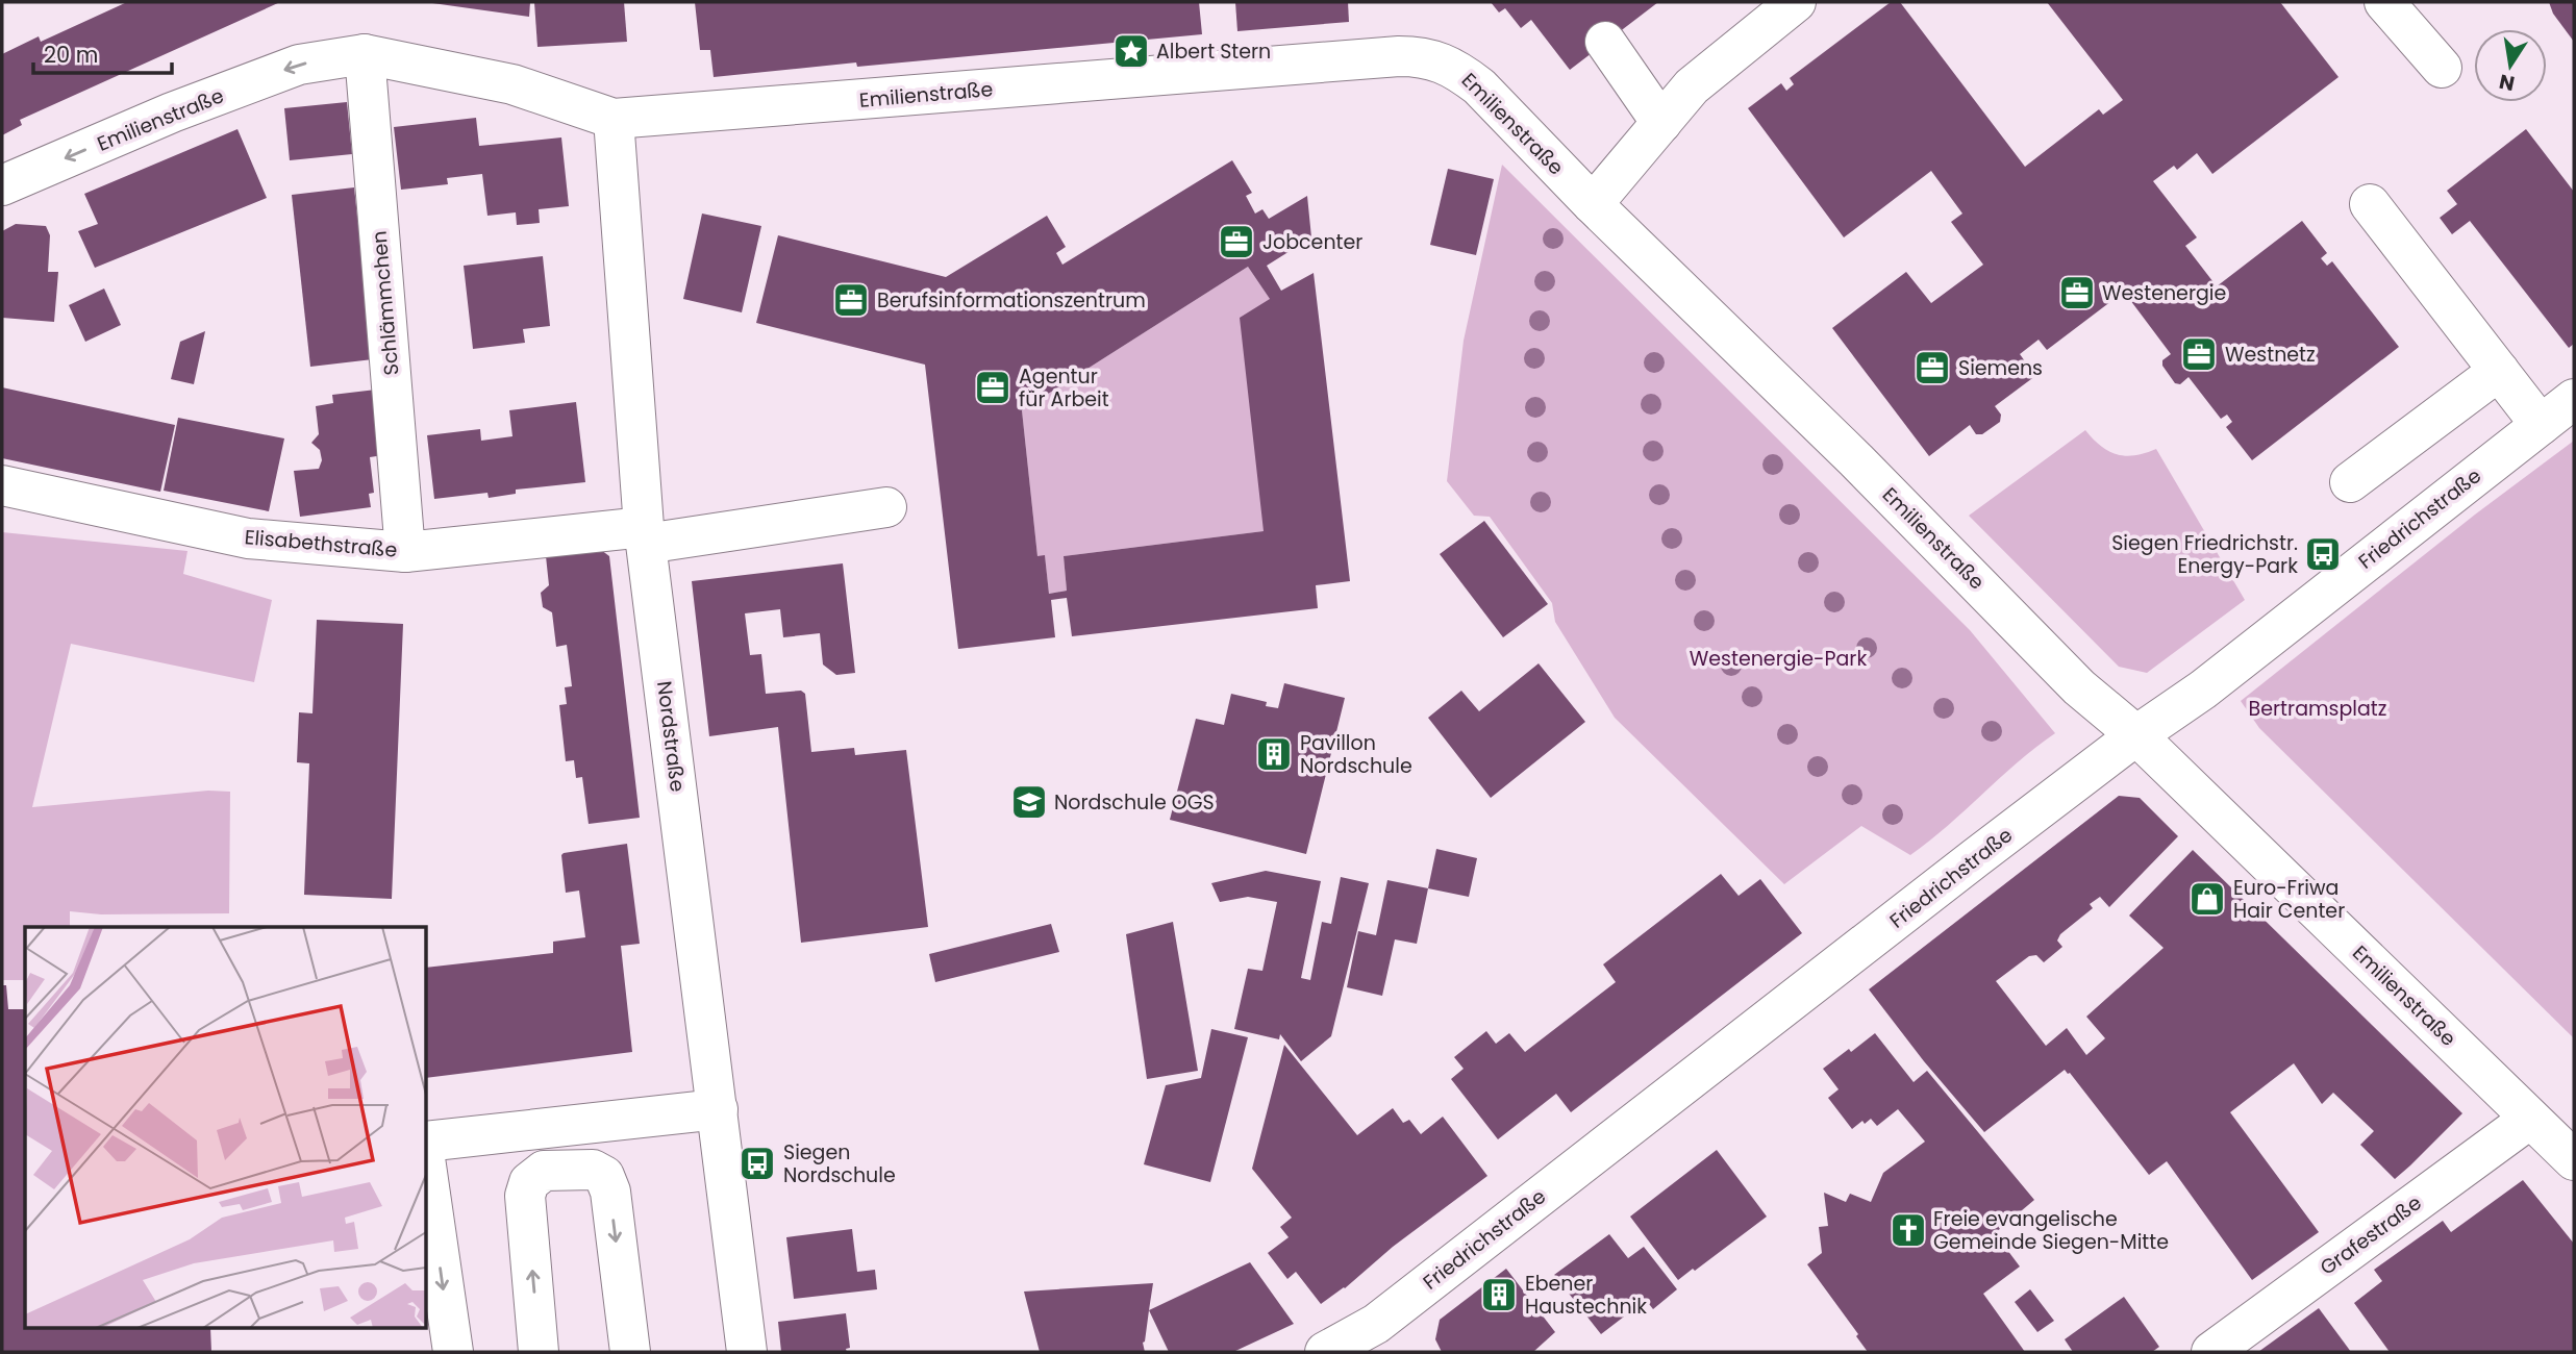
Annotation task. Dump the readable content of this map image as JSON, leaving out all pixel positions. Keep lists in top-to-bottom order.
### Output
{
  "streets": {
    "street": [
      "Emilienstraße",
      "Schlämmchen",
      "Friedrichstraße",
      "Elisabethstraße",
      "Nordstraße",
      "Grafestraße"
    ]
  },
  "crossings": [
    ["Emilienstraße", "Schlämmchen"],
    ["Emilienstraße", "Friedrichstraße"],
    ["Emilienstraße", "Nordstraße"],
    ["Emilienstraße", "Grafestraße"],
    ["Schlämmchen", "Elisabethstraße"],
    ["Elisabethstraße", "Nordstraße"]
  ],
  "parks": ["Westenergie-Park", "Bertramsplatz"],
  "places": {
    "place": ["Albert Stern"],
    "office": [
      "Jobcenter",
      "Westenergie",
      "Berufsinformationszentrum",
      "Westnetz",
      "Siemens",
      "Agentur für Arbeit"
    ],
    "bus stop": ["Siegen Friedrichstr. Energy-Park", "Siegen Nordschule"],
    "building": ["Pavillon Nordschule", "Ebener Haustechnik"],
    "school or university": ["Nordschule OGS"],
    "shop": ["Euro-Friwa Hair Center"],
    "church": ["Freie evangelische Gemeinde Siegen-Mitte"]
  },
  "scale_bar": "20 m",
  "north": "bottom"
}
